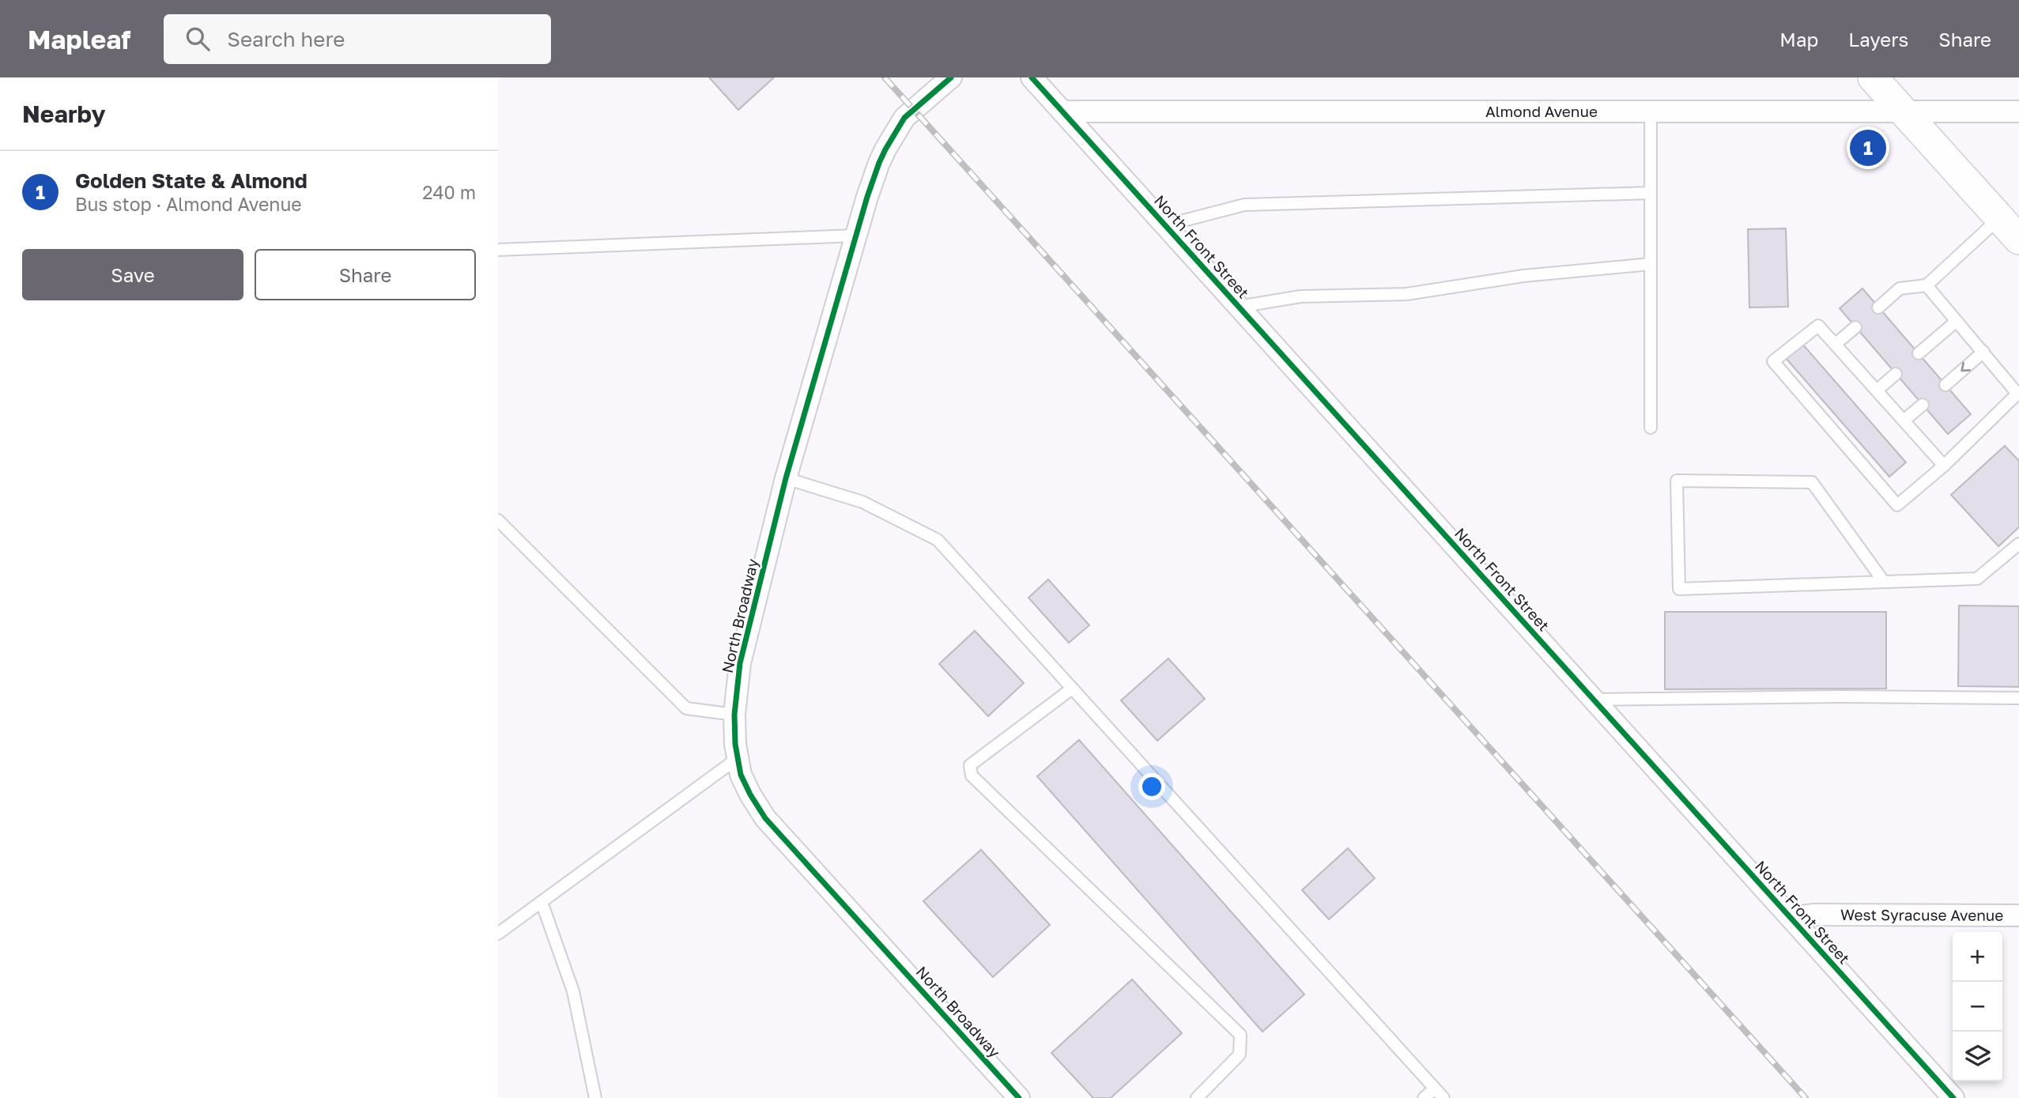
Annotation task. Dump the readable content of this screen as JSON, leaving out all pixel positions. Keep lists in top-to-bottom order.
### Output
{
  "streets": {
    "street": [
      "Almond Avenue",
      "North Front Street",
      "North Broadway",
      "West Syracuse Avenue"
    ]
  },
  "crossings": [
    ["Almond Avenue", "North Front Street"],
    ["North Front Street", "West Syracuse Avenue"]
  ],
  "page": {
    "header": "Mapleaf",
    "search": "Search here",
    "nav": ["Map", "Layers", "Share"],
    "heading": "Nearby",
    "pins": "1",
    "list": [
      {
        "mark": "1",
        "name": "Golden State & Almond",
        "note": "Bus stop · Almond Avenue",
        "value": "240 m"
      }
    ],
    "buttons": ["Save", "Share"],
    "map_buttons": ["+", "−"]
  }
}
